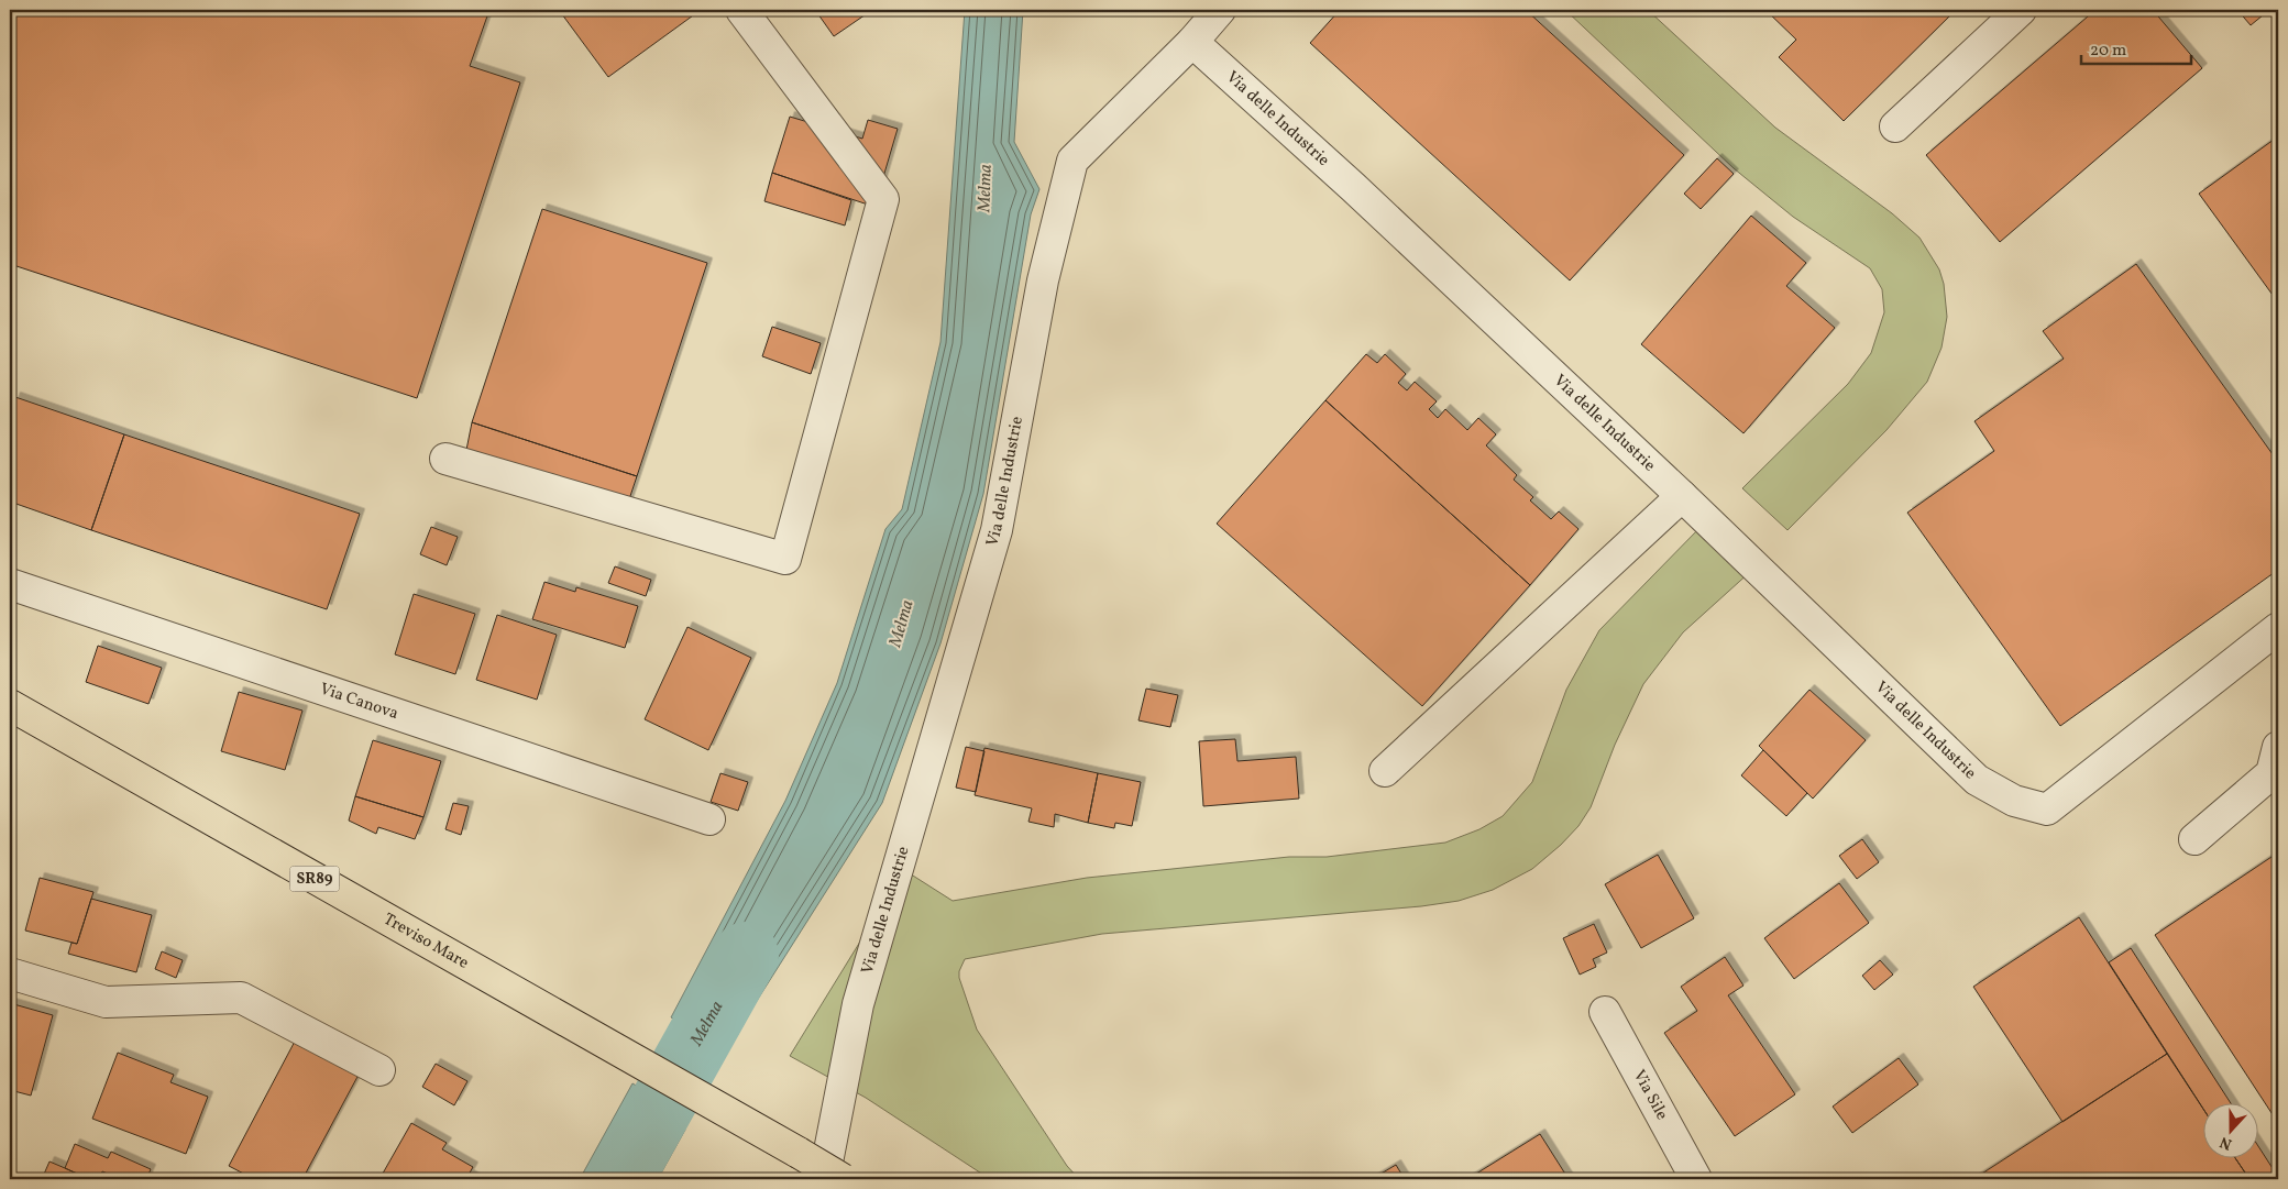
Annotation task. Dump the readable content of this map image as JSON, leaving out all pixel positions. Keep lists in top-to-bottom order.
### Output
{
  "streets": {
    "highway": ["SR89", "Treviso Mare"],
    "street": ["Via delle Industrie", "Via Canova", "Via Sile"]
  },
  "water": ["Melma"],
  "scale_bar": "20 m",
  "north": "bottom"
}
